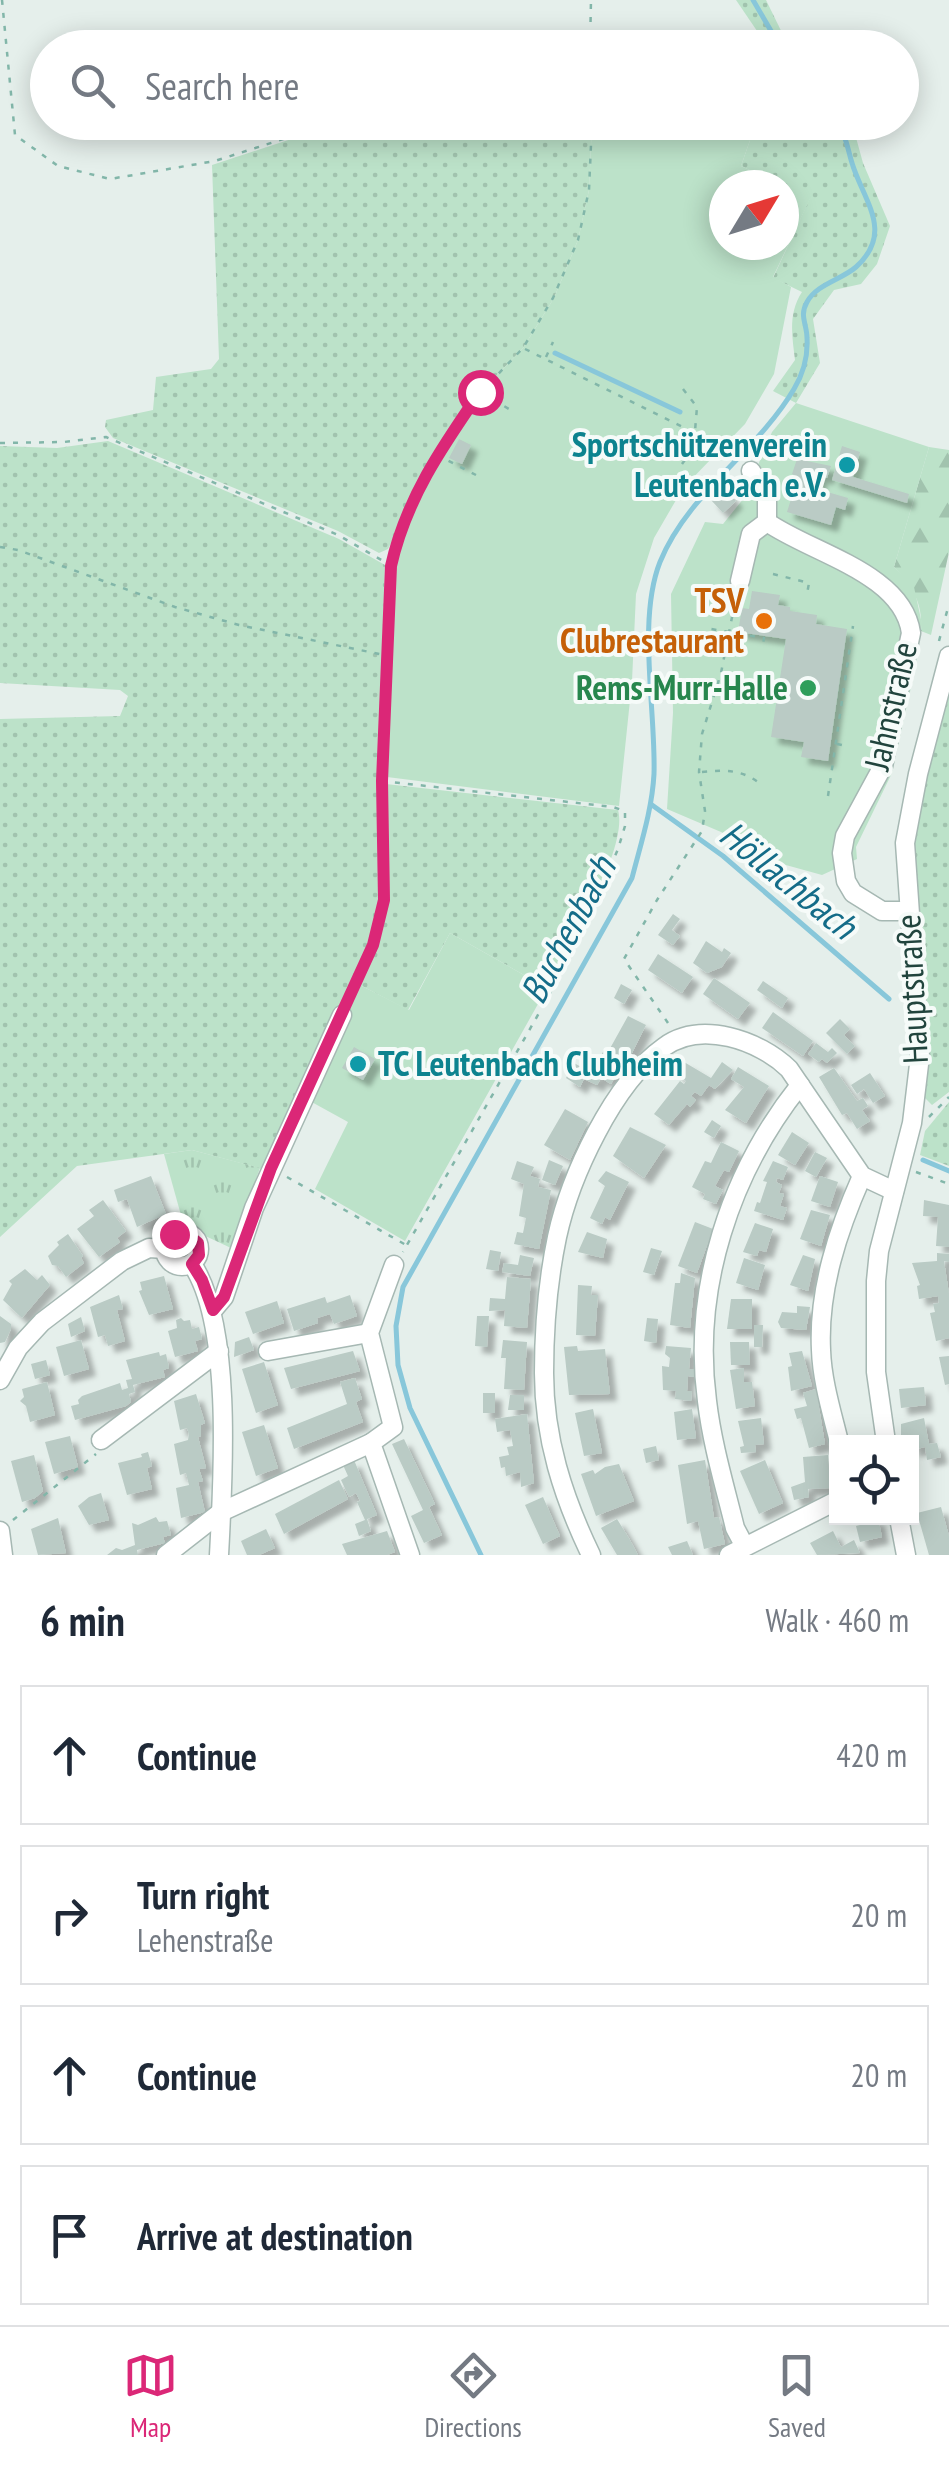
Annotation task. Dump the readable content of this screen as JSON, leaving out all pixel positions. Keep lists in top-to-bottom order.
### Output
{
  "streets": {
    "street": ["Jahnstraße", "Hauptstraße"]
  },
  "crossings": [
    ["Jahnstraße", "Hauptstraße"]
  ],
  "water": ["Höllachbach", "Buchenbach"],
  "places": [
    "Sportschützenverein Leutenbach e.V.",
    "TSV Clubrestaurant",
    "Rems-Murr-Halle",
    "TC Leutenbach Clubheim"
  ],
  "north": "top right",
  "page": {
    "search": "Search here",
    "heading": ["6 min", "Walk · 460 m"],
    "list": [
      ["Continue", "420 m"],
      ["Turn right", "Lehenstraße", "20 m"],
      ["Continue", "20 m"],
      "Arrive at destination"
    ],
    "nav": ["Map", "Directions", "Saved"]
  }
}
